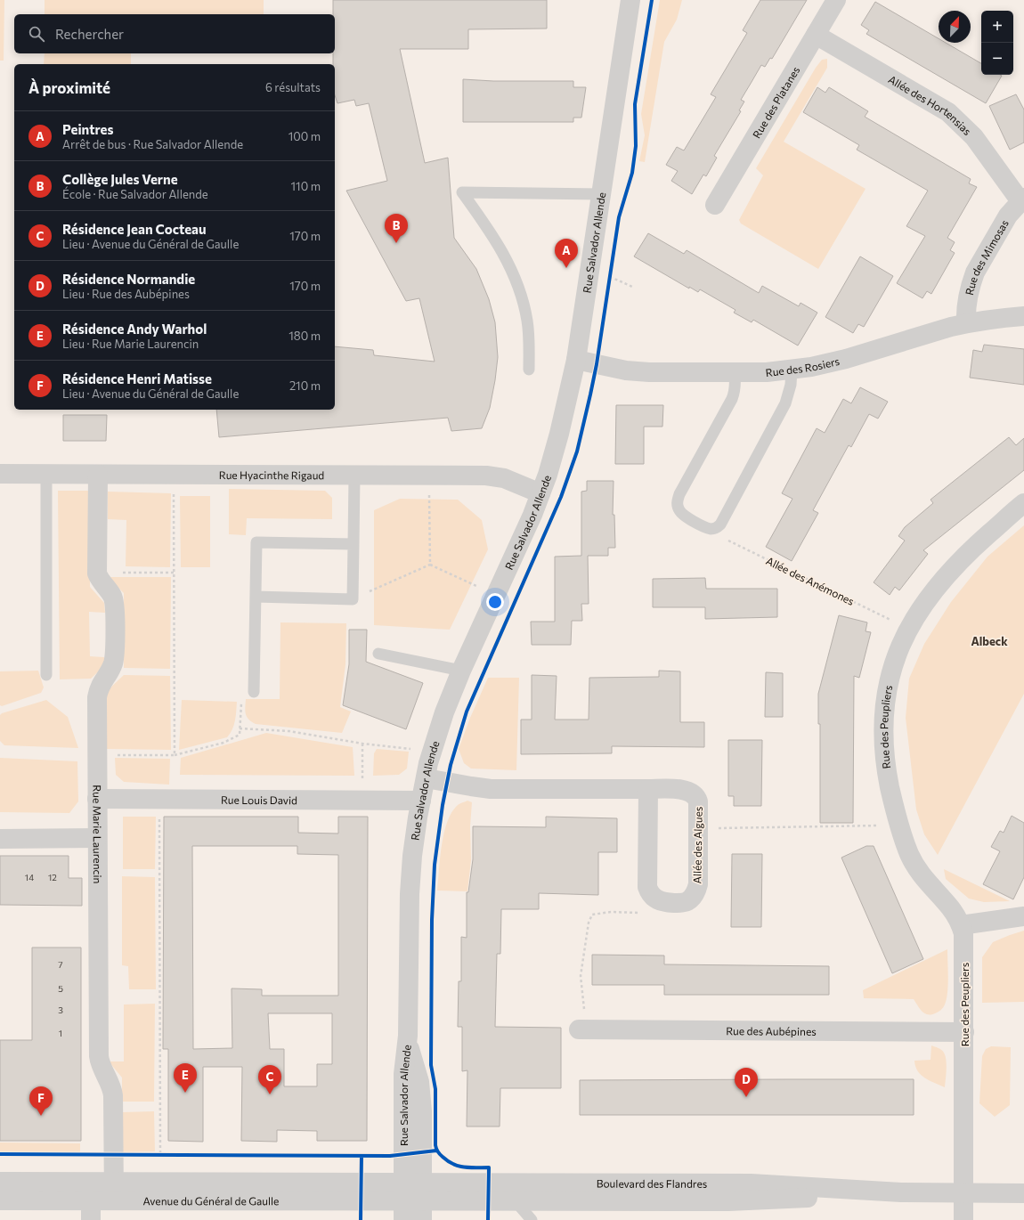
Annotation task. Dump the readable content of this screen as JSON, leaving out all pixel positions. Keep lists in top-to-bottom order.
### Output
{
  "streets": {
    "street": [
      "Rue des Platanes",
      "Allée des Hortensias",
      "Rue Salvador Allende",
      "Rue des Mimosas",
      "Rue des Rosiers",
      "Rue Hyacinthe Rigaud",
      "Rue des Peupliers",
      "Rue Louis David",
      "Rue Marie Laurencin",
      "Allée des Algues",
      "Rue des Aubépines",
      "Boulevard des Flandres",
      "Avenue du Général de Gaulle"
    ],
    "path": ["Allée des Anémones"]
  },
  "crossings": [
    ["Rue des Platanes", "Allée des Hortensias"],
    ["Allée des Hortensias", "Rue des Mimosas"],
    ["Rue Salvador Allende", "Rue des Rosiers"],
    ["Rue Salvador Allende", "Rue Hyacinthe Rigaud"],
    ["Rue Salvador Allende", "Rue Louis David"],
    ["Rue Salvador Allende", "Allée des Algues"],
    ["Rue Salvador Allende", "Boulevard des Flandres"],
    ["Rue Salvador Allende", "Avenue du Général de Gaulle"],
    ["Rue des Mimosas", "Rue des Rosiers"],
    ["Allée des Anémones", "Rue des Peupliers"],
    ["Rue des Peupliers", "Rue des Aubépines"],
    ["Rue des Peupliers", "Boulevard des Flandres"],
    ["Rue Louis David", "Rue Marie Laurencin"],
    ["Rue Marie Laurencin", "Avenue du Général de Gaulle"],
    ["Boulevard des Flandres", "Avenue du Général de Gaulle"]
  ],
  "districts": ["Albeck"],
  "house_numbers": [
    "14",
    "12",
    "7",
    "5",
    "3",
    "1"
  ],
  "north": "top right",
  "page": {
    "map_buttons": ["+", "−"],
    "search": "Rechercher",
    "heading": ["À proximité", "6 résultats"],
    "list": [
      {
        "mark": "A",
        "name": "Peintres",
        "note": "Arrêt de bus · Rue Salvador Allende",
        "value": "100 m"
      },
      {
        "mark": "B",
        "name": "Collège Jules Verne",
        "note": "École · Rue Salvador Allende",
        "value": "110 m"
      },
      {
        "mark": "C",
        "name": "Résidence Jean Cocteau",
        "note": "Lieu · Avenue du Général de Gaulle",
        "value": "170 m"
      },
      {
        "mark": "D",
        "name": "Résidence Normandie",
        "note": "Lieu · Rue des Aubépines",
        "value": "170 m"
      },
      {
        "mark": "E",
        "name": "Résidence Andy Warhol",
        "note": "Lieu · Rue Marie Laurencin",
        "value": "180 m"
      },
      {
        "mark": "F",
        "name": "Résidence Henri Matisse",
        "note": "Lieu · Avenue du Général de Gaulle",
        "value": "210 m"
      }
    ],
    "pins": [
      "B",
      "A",
      "E",
      "C",
      "D",
      "F"
    ]
  }
}
